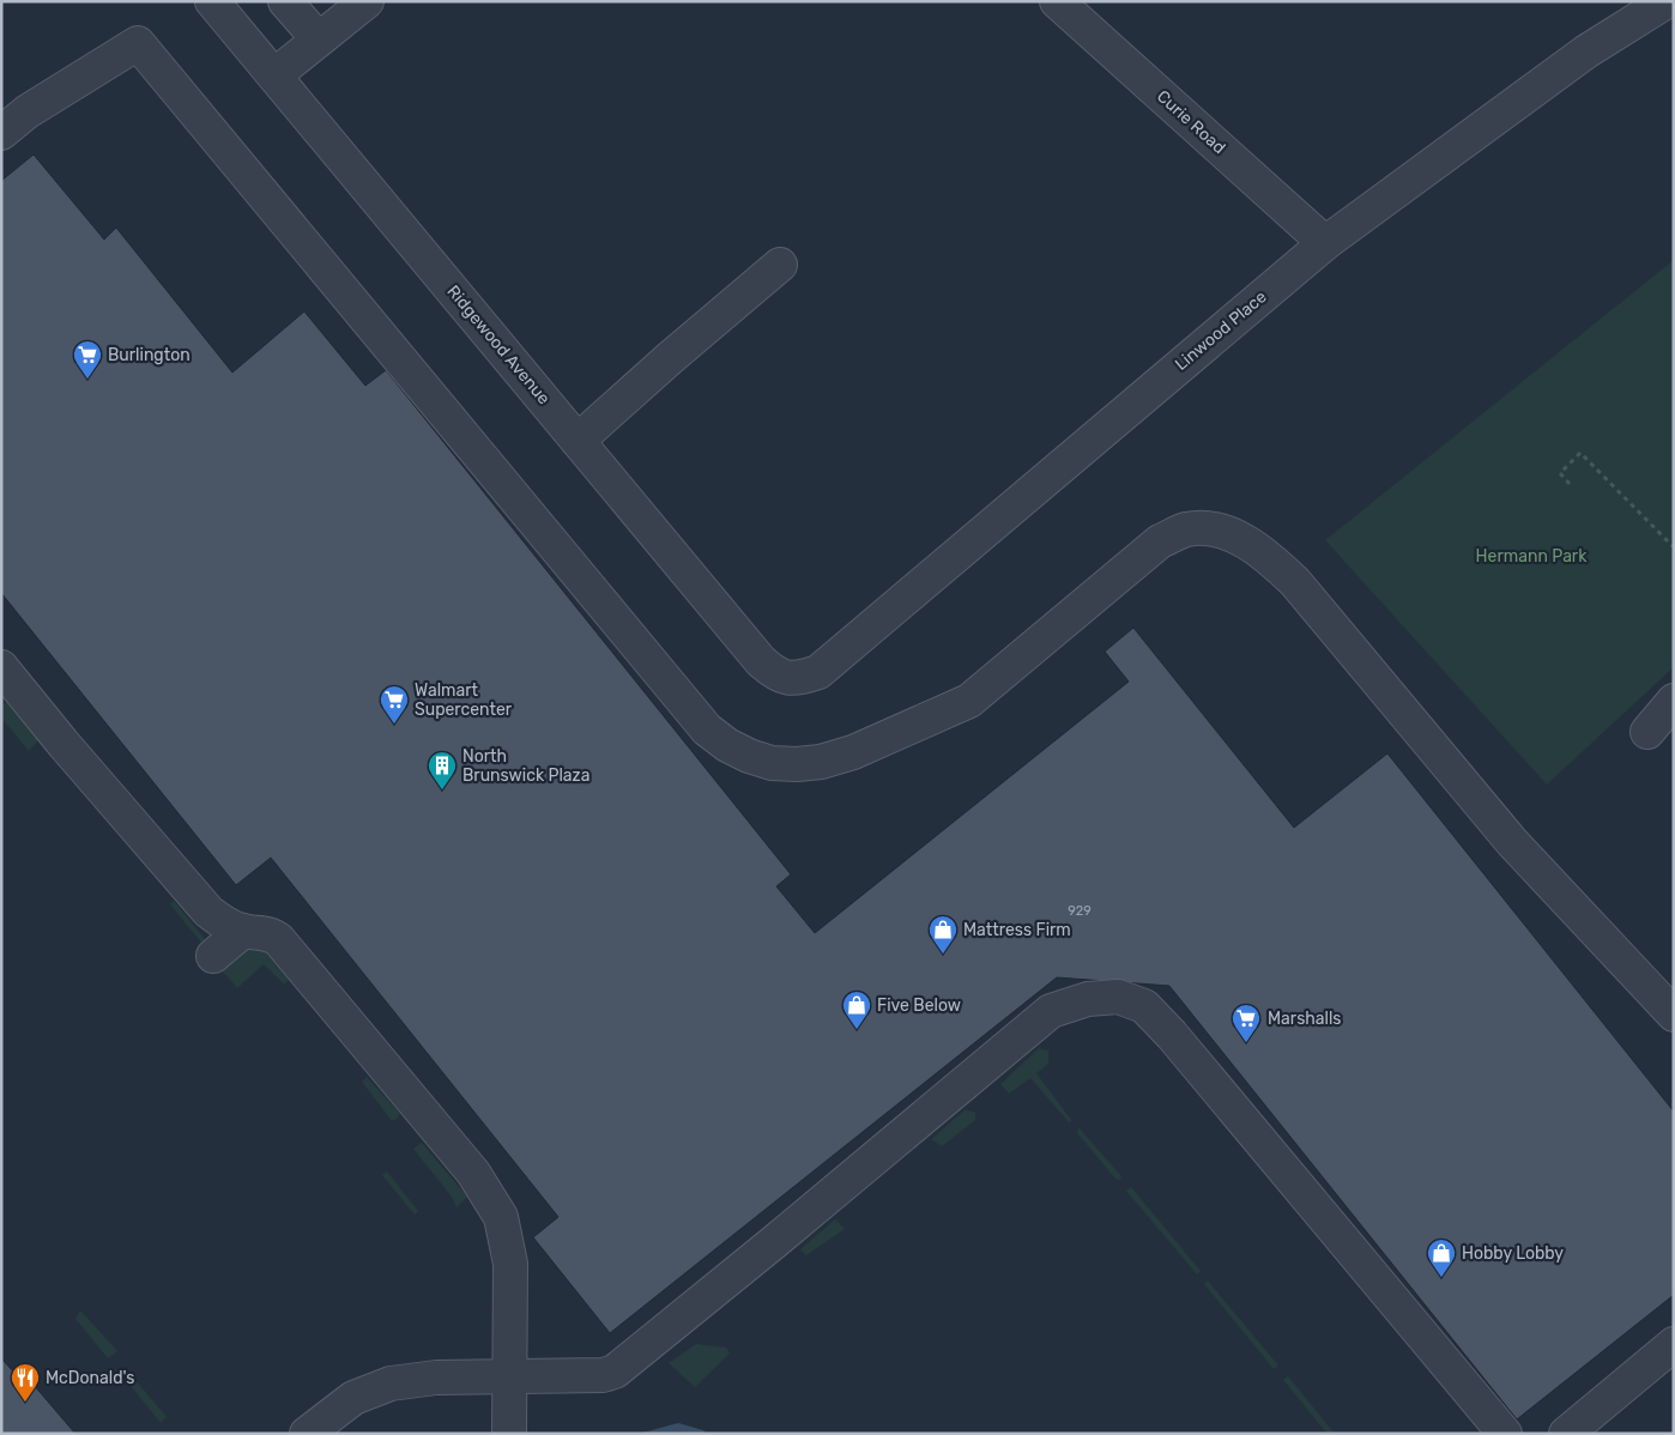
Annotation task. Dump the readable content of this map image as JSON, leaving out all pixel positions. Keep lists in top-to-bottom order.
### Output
{
  "streets": {
    "street": ["Curie Road", "Linwood Place", "Ridgewood Avenue"]
  },
  "crossings": [
    ["Curie Road", "Linwood Place"],
    ["Linwood Place", "Ridgewood Avenue"]
  ],
  "parks": ["Hermann Park"],
  "places": {
    "supermarket": ["Burlington", "Walmart Supercenter", "Marshalls"],
    "building": ["North Brunswick Plaza"],
    "shop": ["Mattress Firm", "Five Below", "Hobby Lobby"],
    "restaurant": ["McDonald's"]
  },
  "house_numbers": ["929"]
}
